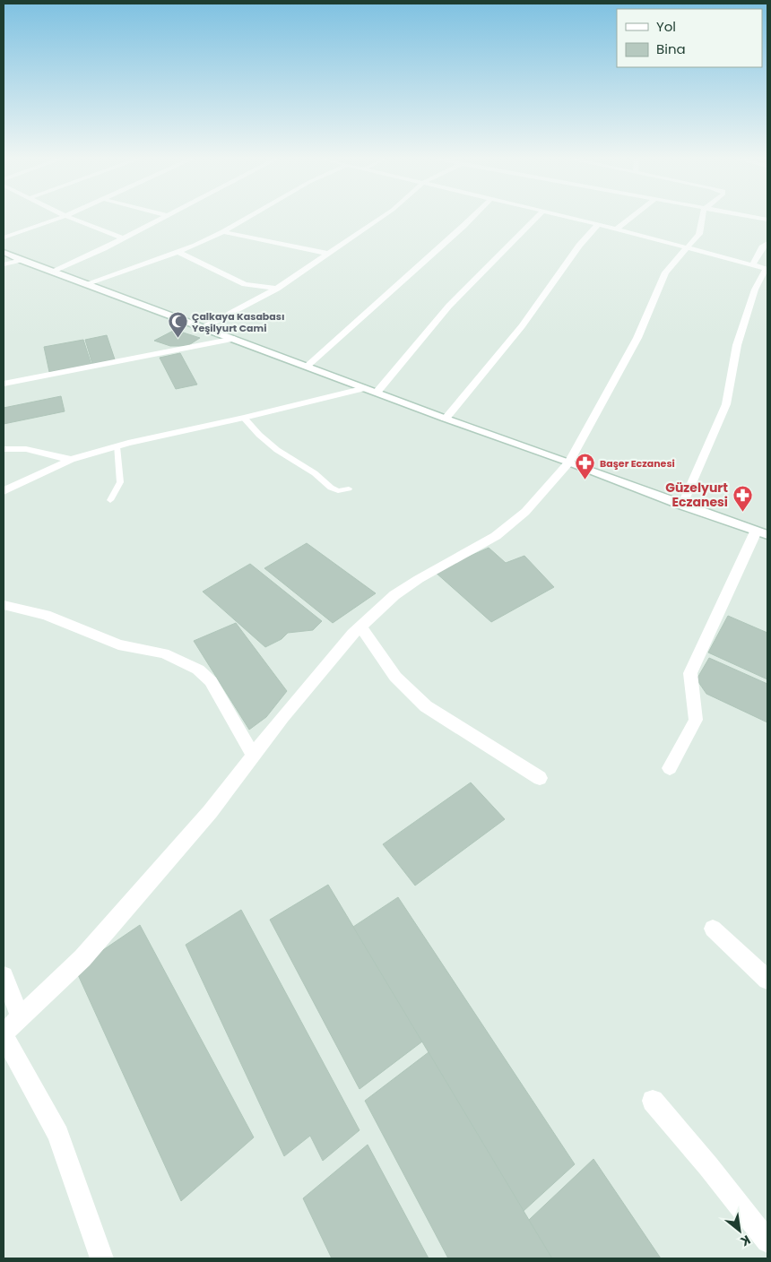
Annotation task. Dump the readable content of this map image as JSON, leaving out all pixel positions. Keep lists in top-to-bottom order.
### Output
{
  "places": {
    "mosque": ["Çalkaya Kasabası Yeşilyurt Cami"],
    "pharmacy": ["Başer Eczanesi", "Güzelyurt Eczanesi"]
  },
  "legend": ["Yol", "Bina"],
  "north": "bottom right"
}
